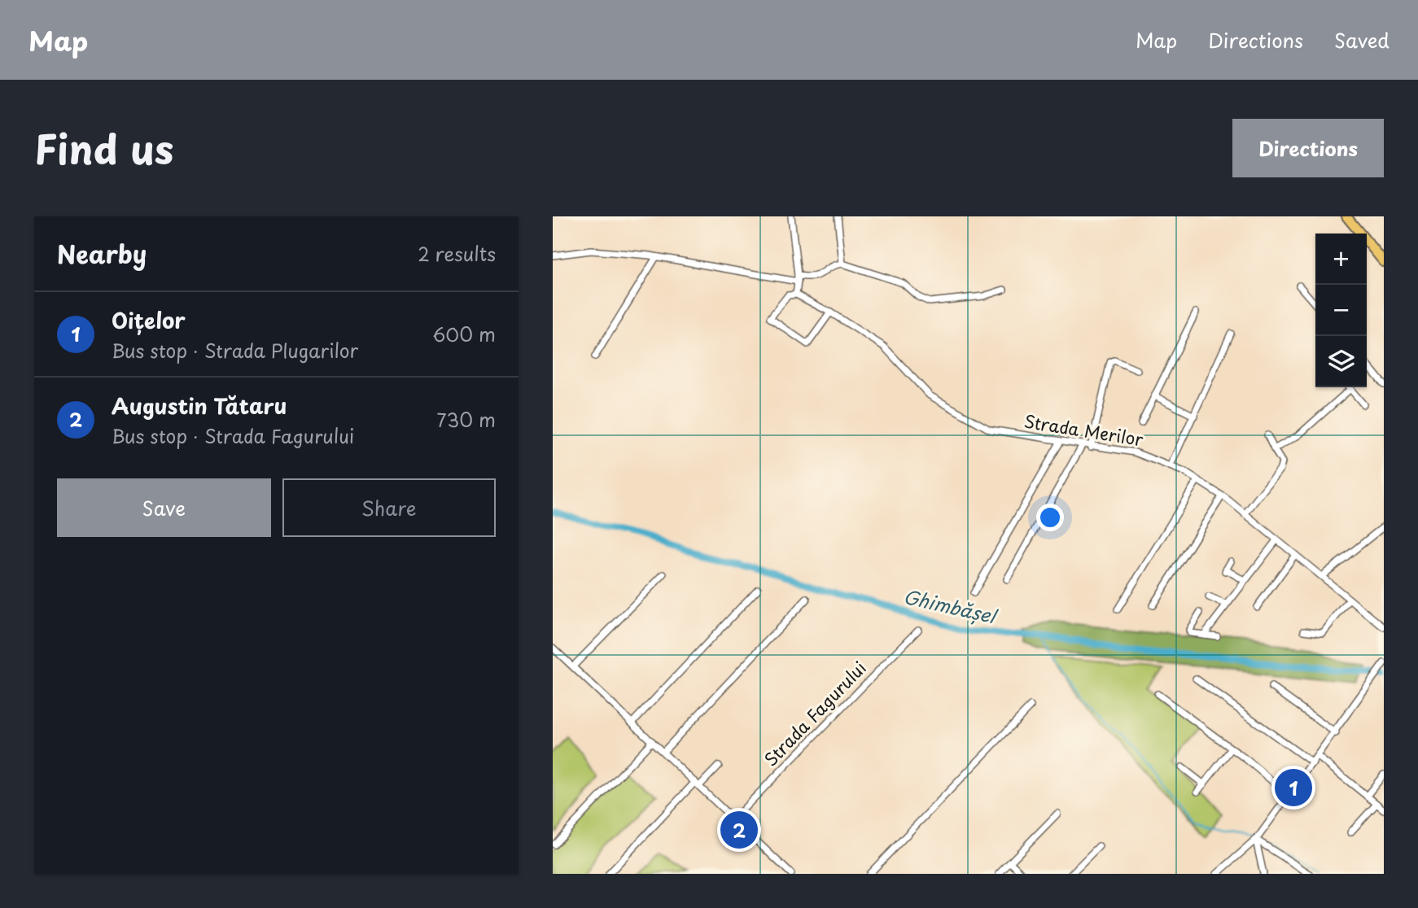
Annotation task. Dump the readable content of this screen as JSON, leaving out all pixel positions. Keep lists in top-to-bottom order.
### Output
{
  "streets": {
    "street": ["Strada Merilor", "Strada Fagurului"]
  },
  "water": ["Ghimbășel"],
  "page": {
    "header": "Map",
    "nav": ["Map", "Directions", "Saved"],
    "title": "Find us",
    "buttons": [
      "Directions",
      ["Save", "Share"]
    ],
    "heading": ["Nearby", "2 results"],
    "map_buttons": ["+", "−"],
    "list": [
      {
        "mark": "1",
        "name": "Oițelor",
        "note": "Bus stop · Strada Plugarilor",
        "value": "600 m"
      },
      {
        "mark": "2",
        "name": "Augustin Tătaru",
        "note": "Bus stop · Strada Fagurului",
        "value": "730 m"
      }
    ],
    "pins": ["1", "2"]
  }
}
